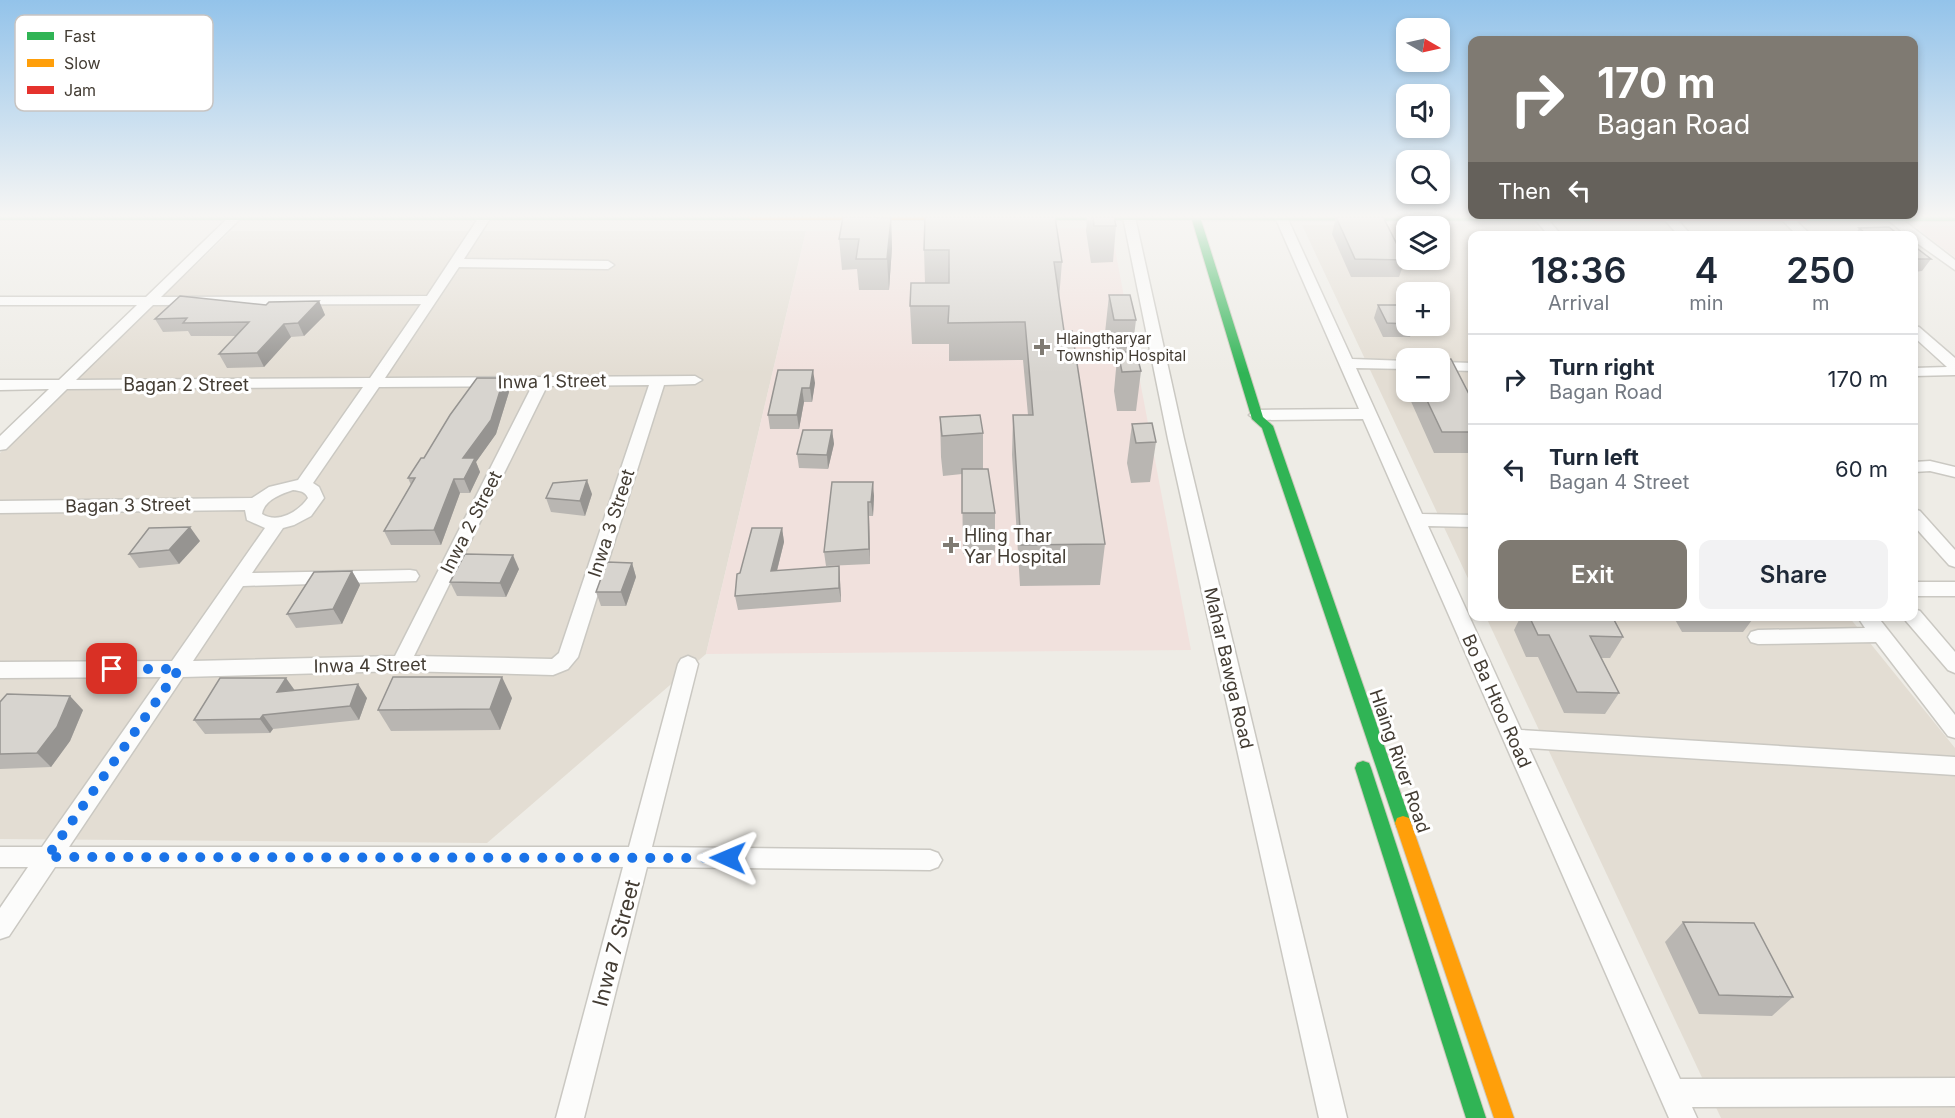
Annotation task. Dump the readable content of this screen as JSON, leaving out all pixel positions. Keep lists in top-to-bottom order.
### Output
{
  "streets": {
    "main road": ["Hlaing River Road"],
    "street": [
      "Inwa 1 Street",
      "Bagan 2 Street",
      "Bagan 3 Street",
      "Inwa 2 Street",
      "Inwa 3 Street",
      "Inwa 4 Street",
      "Mahar Bawga Road",
      "Bo Ba Htoo Road",
      "Inwa 7 Street"
    ]
  },
  "crossings": [
    ["Inwa 1 Street", "Bagan 2 Street"],
    ["Inwa 1 Street", "Inwa 2 Street"],
    ["Inwa 1 Street", "Inwa 3 Street"],
    ["Inwa 2 Street", "Inwa 4 Street"],
    ["Inwa 3 Street", "Inwa 4 Street"]
  ],
  "places": {
    "health": ["Hlaingtharyar Township Hospital", "Hling Thar Yar Hospital"]
  },
  "legend": ["Fast", "Slow", "Jam"],
  "north": "right",
  "page": {
    "map_buttons": ["+", "−"],
    "turn": ["170 m", "Bagan Road"],
    "then": "Then",
    "eta": [
      "18:36",
      "Arrival",
      "4",
      "min",
      "250",
      "m"
    ],
    "list": [
      {
        "name": "Turn right",
        "note": "Bagan Road",
        "value": "170 m"
      },
      {
        "name": "Turn left",
        "note": "Bagan 4 Street",
        "value": "60 m"
      }
    ],
    "buttons": ["Exit", "Share"]
  }
}
